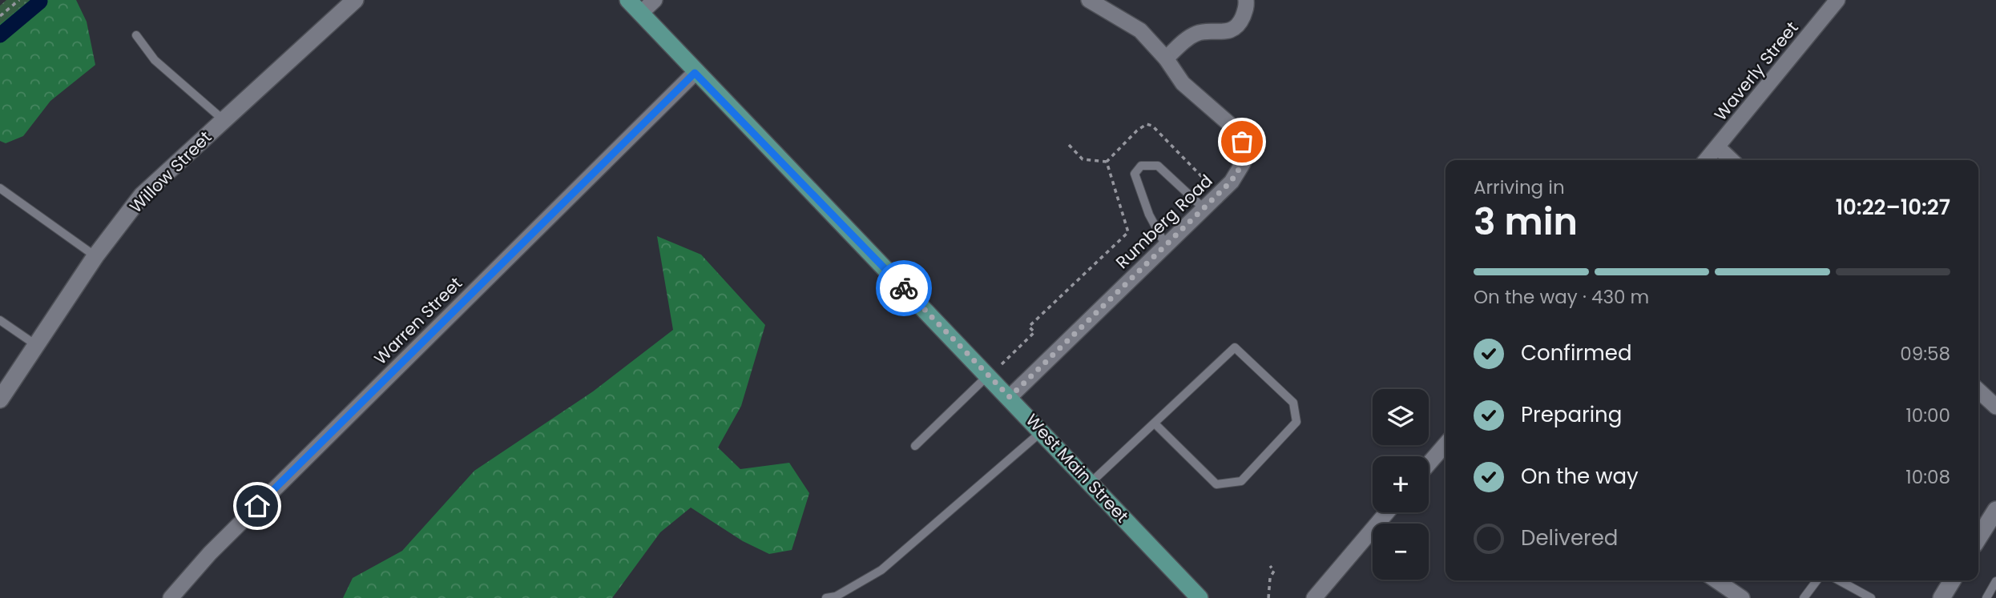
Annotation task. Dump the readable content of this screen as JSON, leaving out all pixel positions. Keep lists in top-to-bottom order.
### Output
{
  "streets": {
    "main road": ["West Main Street"],
    "street": [
      "Waverly Street",
      "Willow Street",
      "Rumberg Road",
      "Warren Street"
    ]
  },
  "crossings": [
    ["Rumberg Road", "West Main Street"],
    ["Warren Street", "West Main Street"]
  ],
  "page": {
    "heading": ["3 min", "Arriving in", "10:22–10:27"],
    "bar": "On the way · 430 m",
    "list": [
      ["Confirmed", "09:58"],
      ["Preparing", "10:00"],
      ["On the way", "10:08"],
      "Delivered"
    ],
    "map_buttons": ["+", "−"]
  }
}
